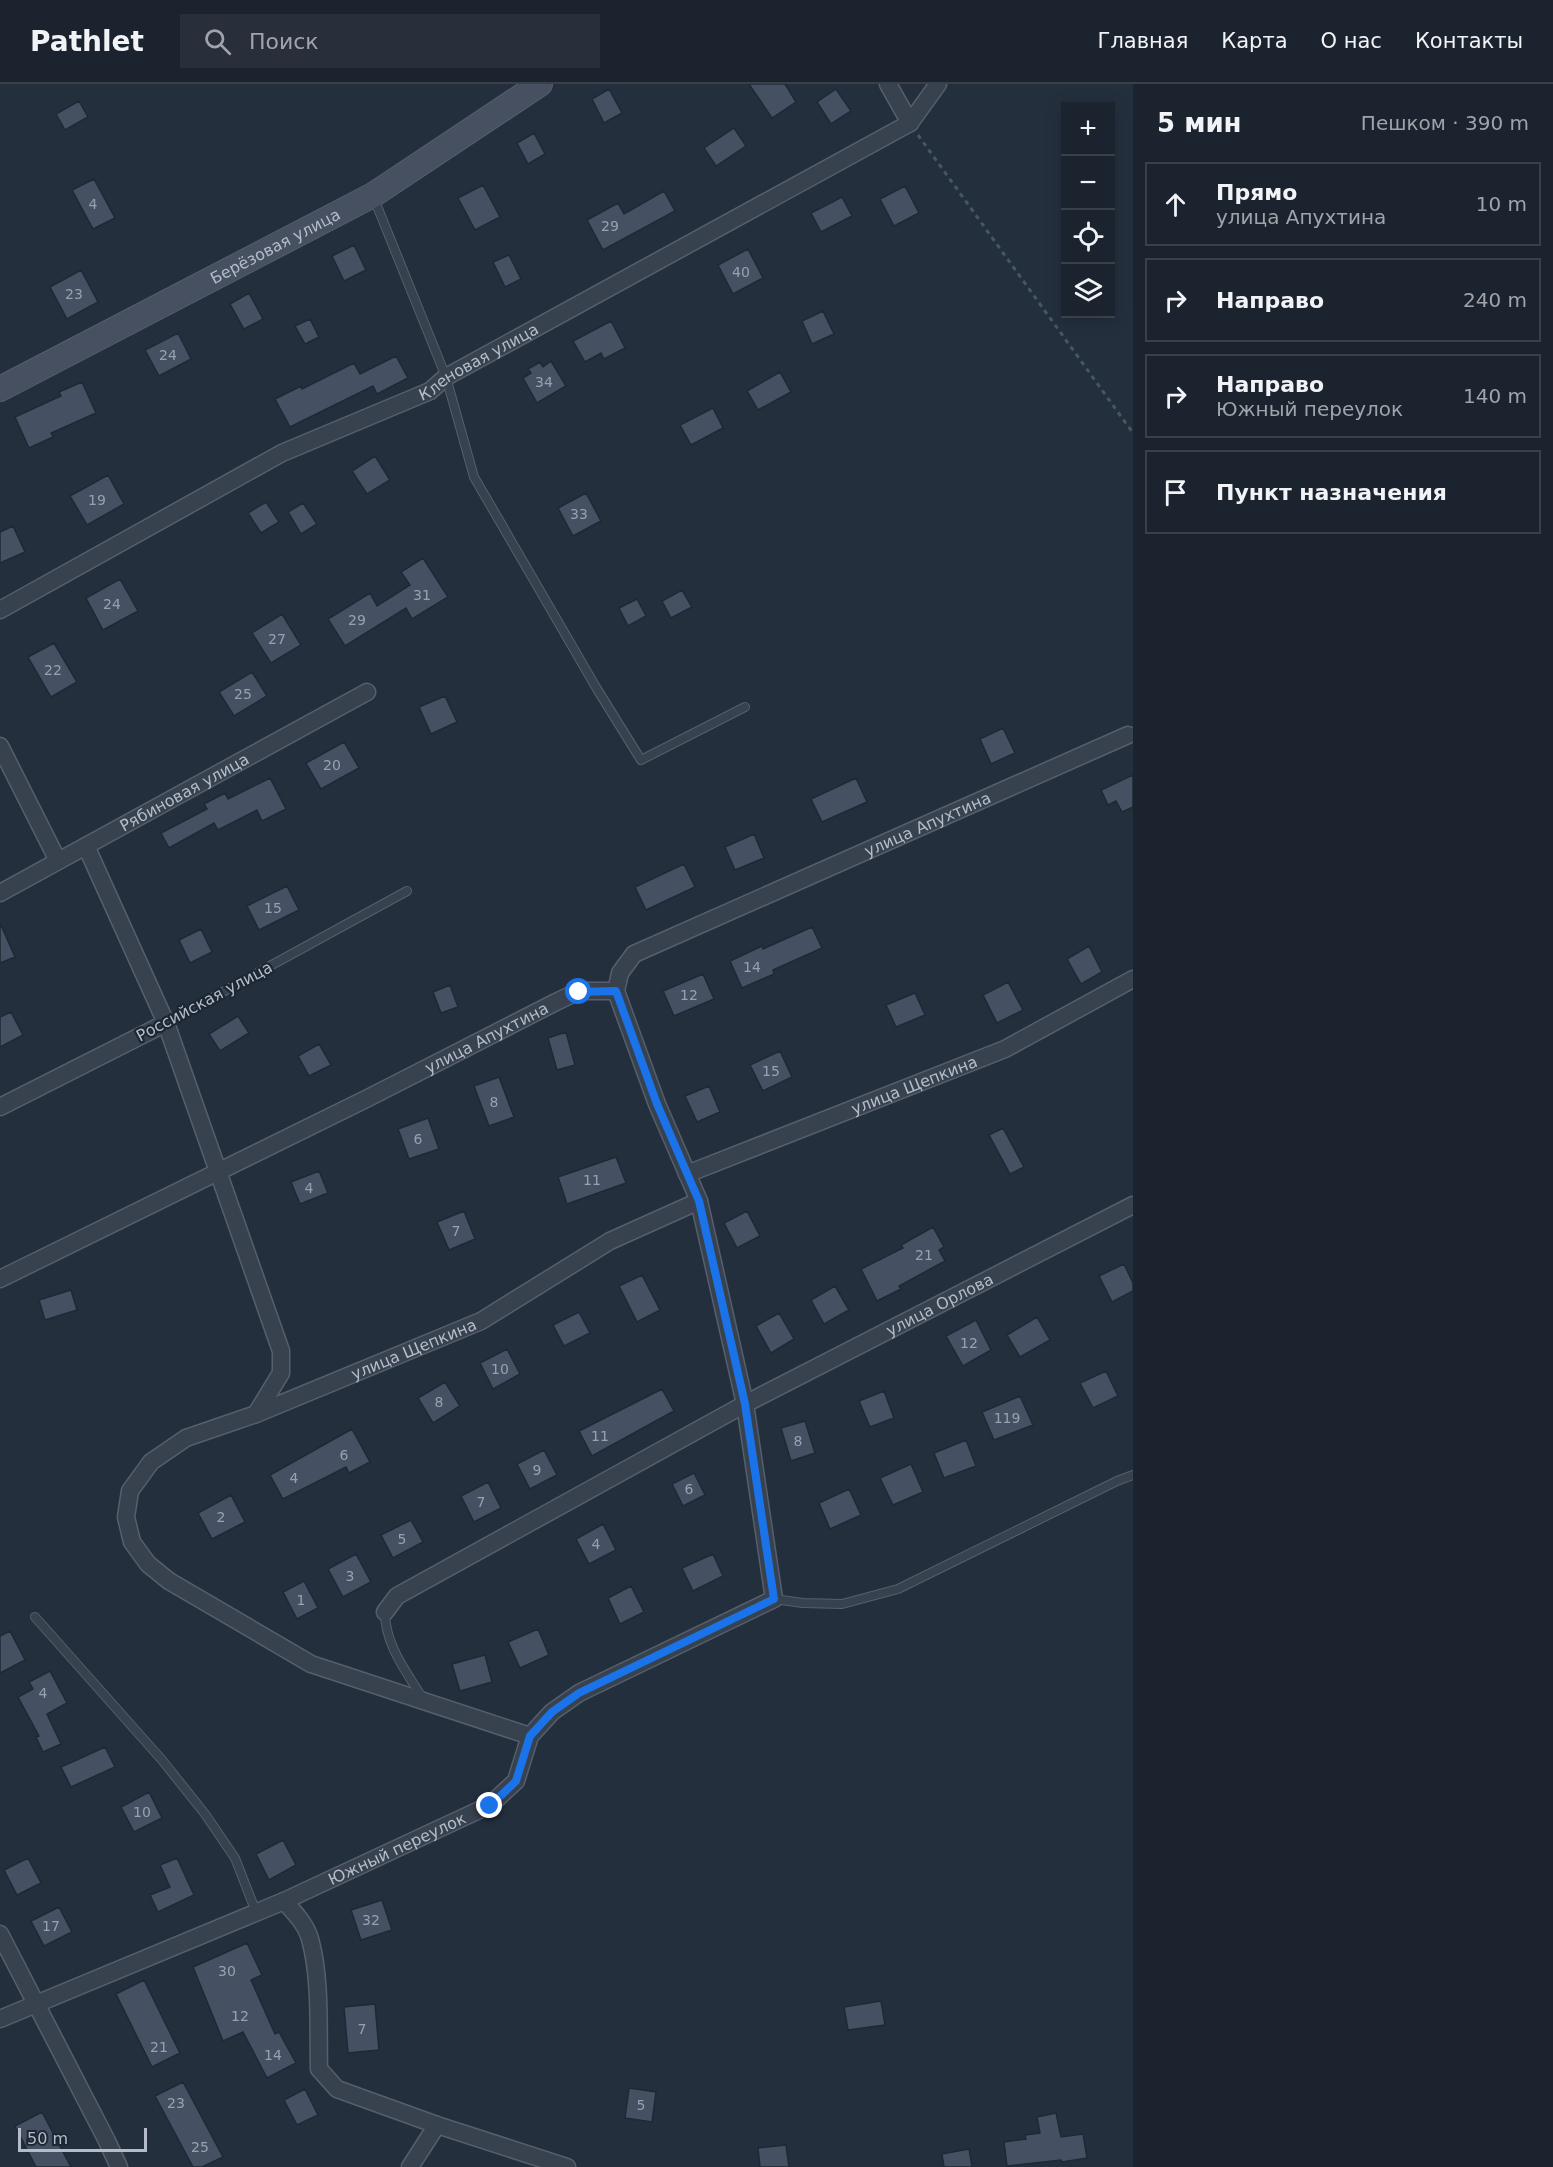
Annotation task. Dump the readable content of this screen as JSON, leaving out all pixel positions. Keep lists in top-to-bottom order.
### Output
{
  "streets": {
    "main road": ["Берёзовая улица"],
    "street": [
      "Кленовая улица",
      "Рябиновая улица",
      "улица Апухтина",
      "Российская улица",
      "улица Щепкина",
      "улица Орлова",
      "Южный переулок"
    ]
  },
  "house_numbers": [
    "4",
    "29",
    "40",
    "23",
    "24",
    "34",
    "19",
    "33",
    "31",
    "24",
    "29",
    "27",
    "22",
    "25",
    "20",
    "15",
    "14",
    "12",
    "15",
    "8",
    "6",
    "11",
    "4",
    "7",
    "21",
    "12",
    "10",
    "8",
    "119",
    "11",
    "8",
    "6",
    "9",
    "4",
    "6",
    "7",
    "2",
    "5",
    "4",
    "3",
    "1",
    "4",
    "10",
    "32",
    "17",
    "30",
    "12",
    "7",
    "21",
    "14",
    "23",
    "5",
    "25"
  ],
  "scale_bar": "50 m",
  "page": {
    "header": "Pathlet",
    "search": "Поиск",
    "nav": [
      "Главная",
      "Карта",
      "О нас",
      "Контакты"
    ],
    "heading": ["5 мин", "Пешком · 390 m"],
    "map_buttons": ["+", "−"],
    "list": [
      ["Прямо", "улица Апухтина", "10 m"],
      ["Направо", "240 m"],
      ["Направо", "Южный переулок", "140 m"],
      "Пункт назначения"
    ],
    "scale": "50 m"
  }
}
